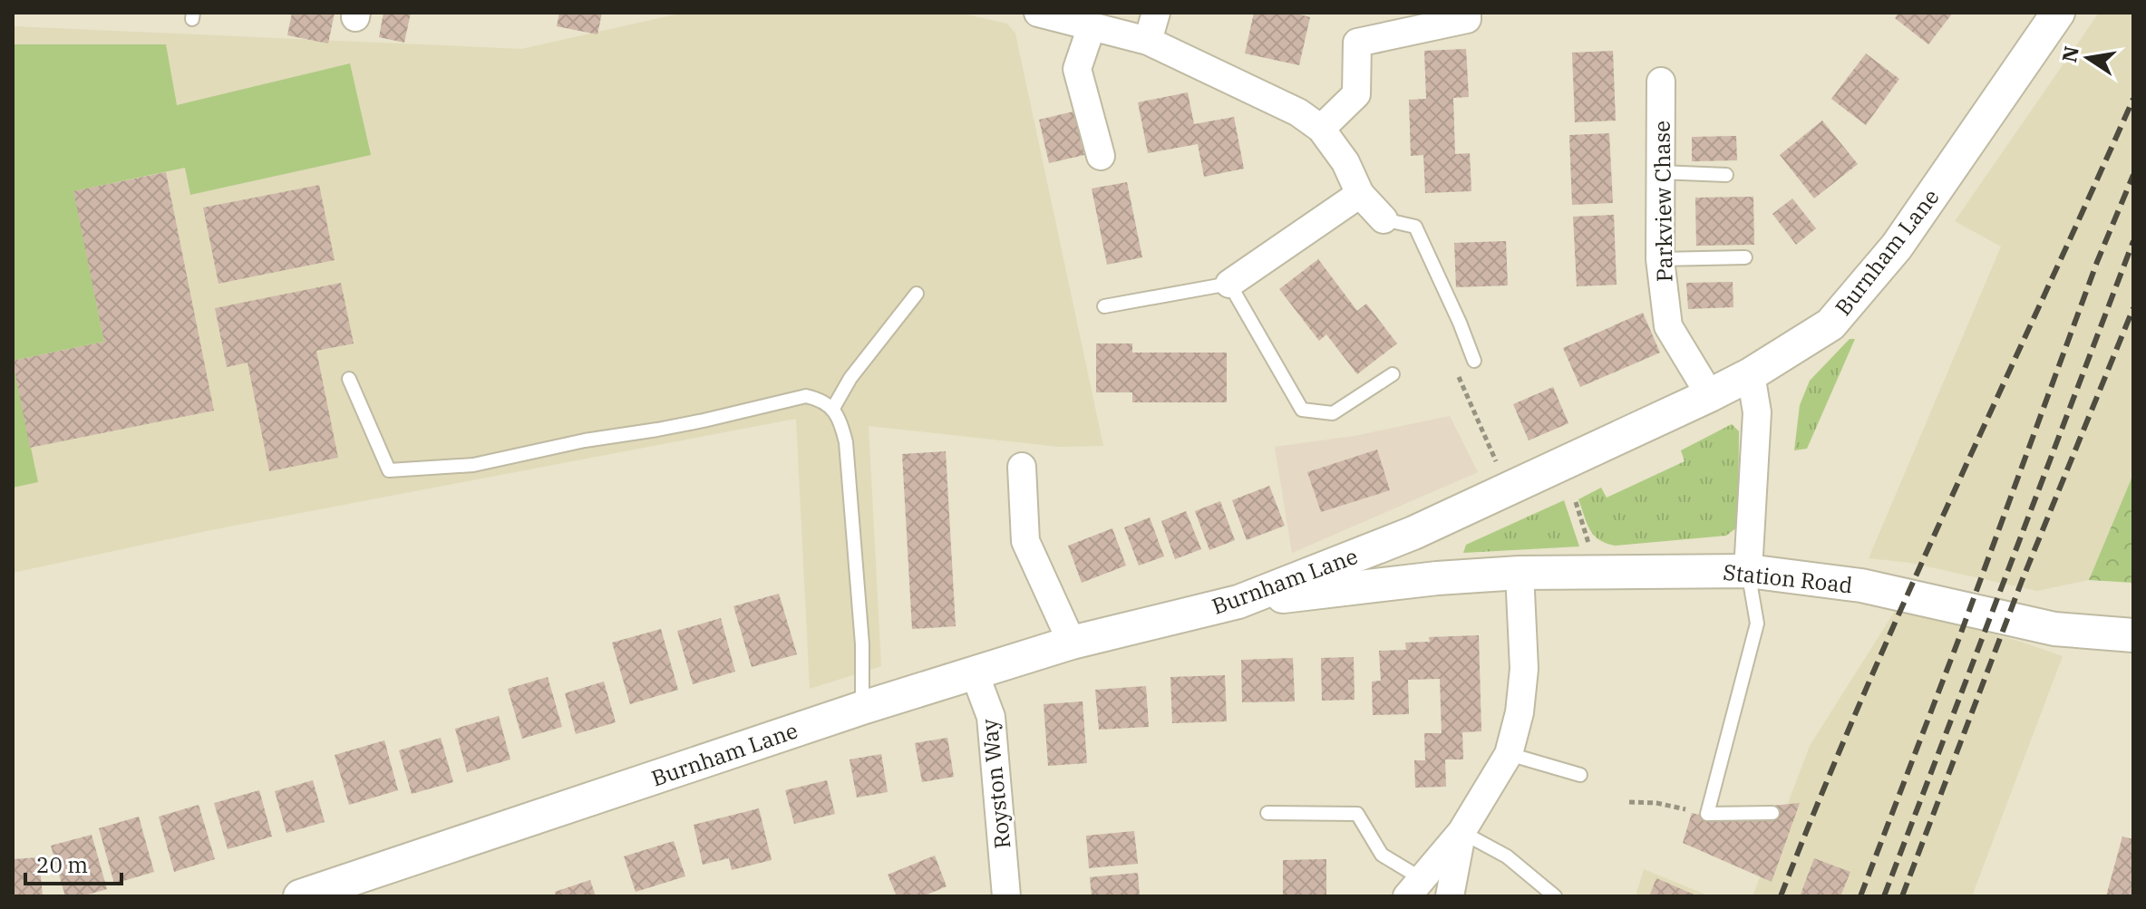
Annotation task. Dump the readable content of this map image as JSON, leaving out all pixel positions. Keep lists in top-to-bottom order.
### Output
{
  "streets": {
    "street": [
      "Parkview Chase",
      "Burnham Lane",
      "Station Road",
      "Royston Way"
    ]
  },
  "crossings": [
    ["Parkview Chase", "Burnham Lane"],
    ["Burnham Lane", "Station Road"],
    ["Burnham Lane", "Royston Way"]
  ],
  "scale_bar": "20 m",
  "north": "left"
}
